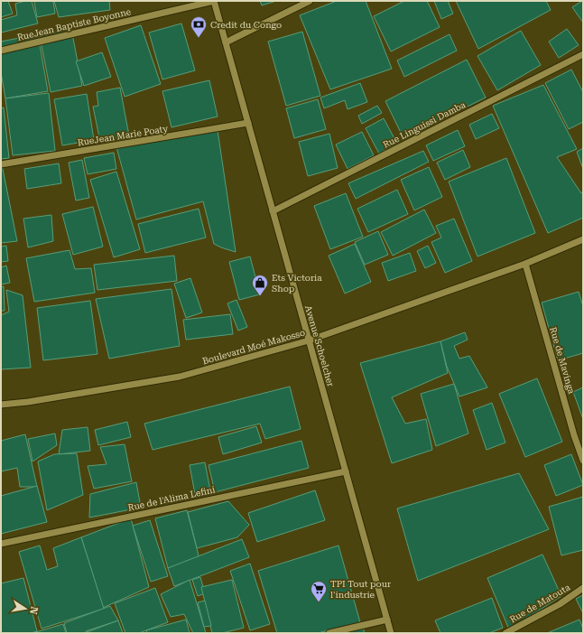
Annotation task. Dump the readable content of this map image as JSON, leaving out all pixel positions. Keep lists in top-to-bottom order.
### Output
{
  "streets": {
    "street": [
      "RueJean Baptiste Boyonne",
      "Rue Linguissi Damba",
      "RueJean Marie Poaty",
      "Avenue Schoelcher",
      "Boulevard Moé Makosso",
      "Rue de Mavinga",
      "Rue de l'Alima Lefini",
      "Rue de Matouta"
    ]
  },
  "crossings": [
    ["RueJean Baptiste Boyonne", "Avenue Schoelcher"],
    ["Rue Linguissi Damba", "Avenue Schoelcher"],
    ["RueJean Marie Poaty", "Avenue Schoelcher"],
    ["Avenue Schoelcher", "Boulevard Moé Makosso"],
    ["Avenue Schoelcher", "Rue de l'Alima Lefini"],
    ["Boulevard Moé Makosso", "Rue de Mavinga"]
  ],
  "places": {
    "bank": ["Credit du Congo"],
    "shop": ["Ets Victoria Shop"],
    "supermarket": ["TPI Tout pour l'industrie"]
  },
  "north": "right"
}
